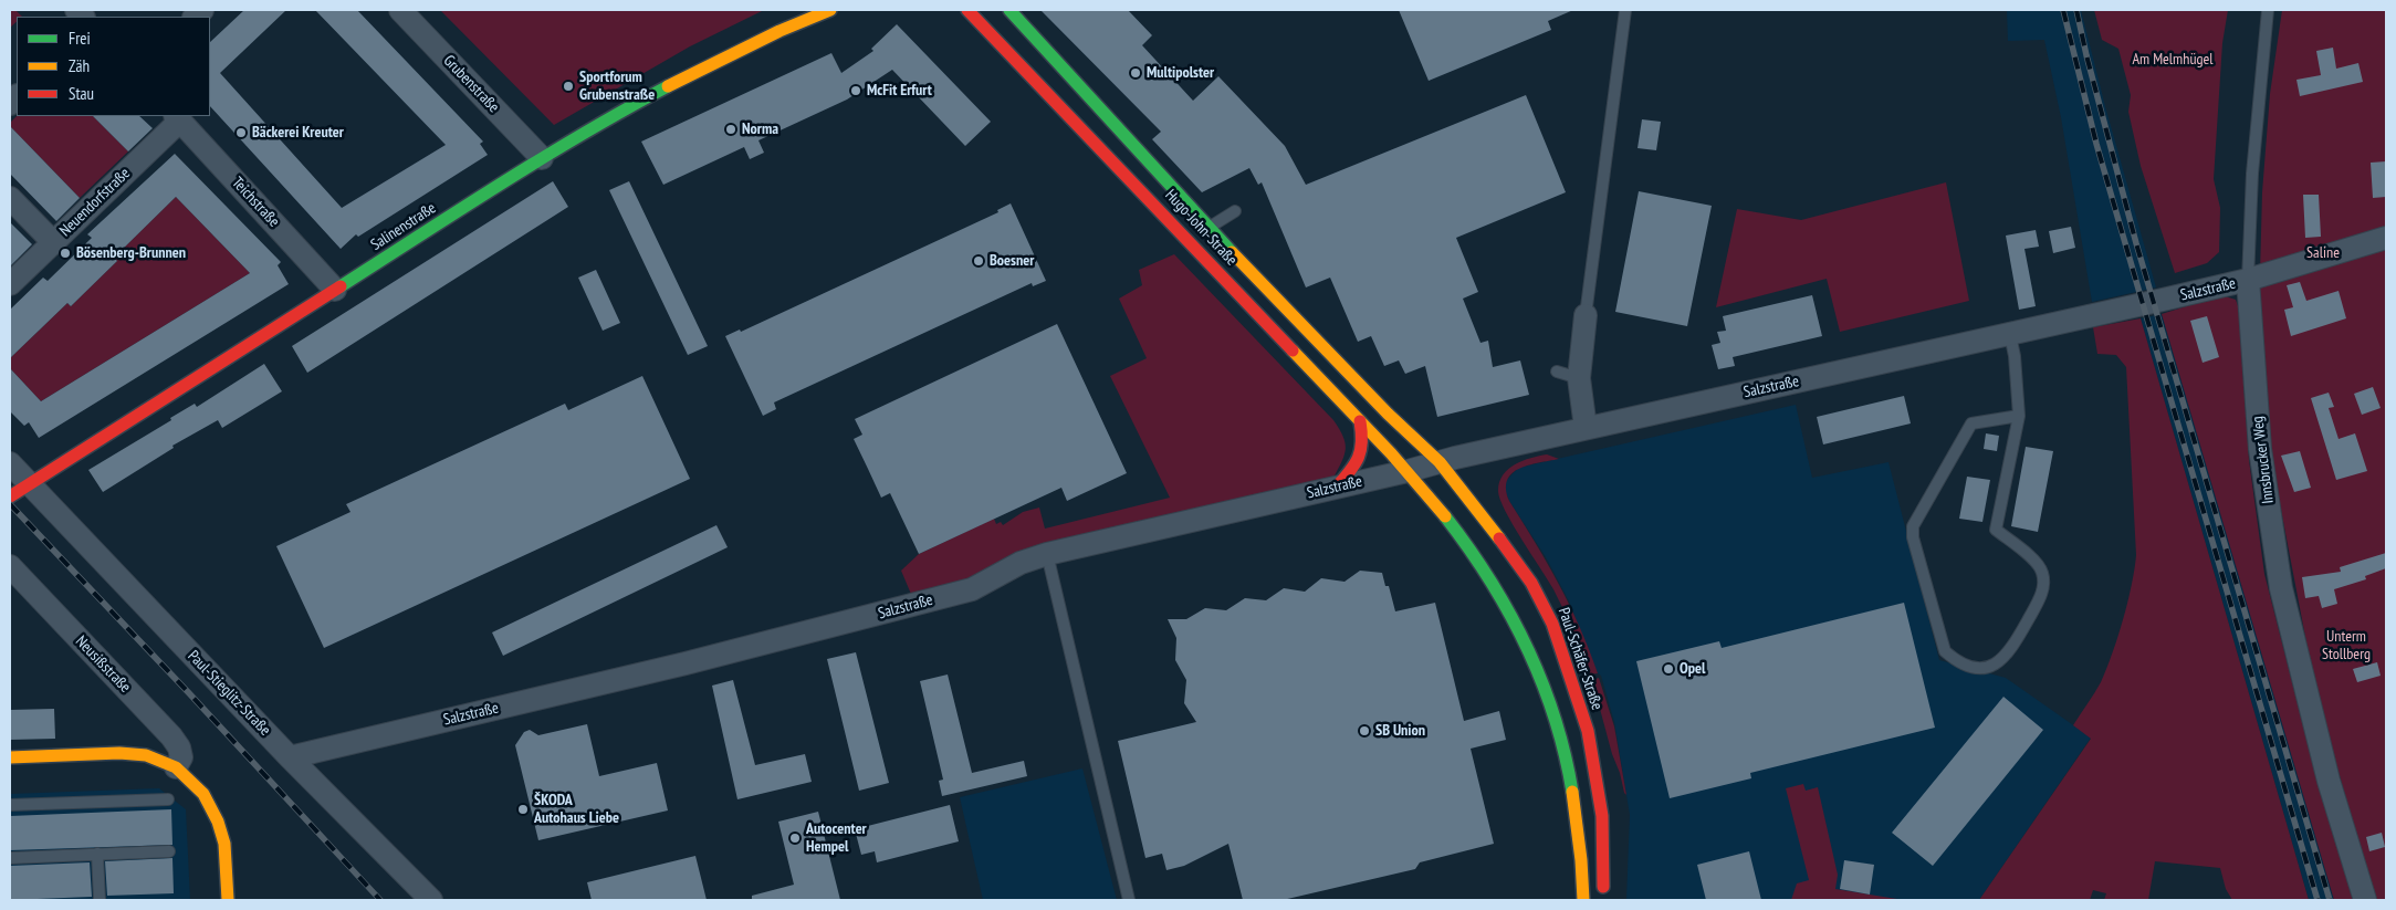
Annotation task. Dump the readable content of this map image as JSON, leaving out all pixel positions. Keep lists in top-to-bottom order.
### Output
{
  "streets": {
    "main road": ["Salinenstraße", "Hugo-John-Straße", "Paul-Schäfer-Straße"],
    "street": [
      "Grubenstraße",
      "Neuendorfstraße",
      "Teichstraße",
      "Salzstraße",
      "Innsbrucker Weg",
      "Neusißstraße",
      "Paul-Stieglitz-Straße"
    ]
  },
  "crossings": [
    ["Grubenstraße", "Salinenstraße"],
    ["Neuendorfstraße", "Teichstraße"],
    ["Teichstraße", "Salinenstraße"],
    ["Salinenstraße", "Paul-Stieglitz-Straße"],
    ["Hugo-John-Straße", "Salzstraße"],
    ["Hugo-John-Straße", "Paul-Schäfer-Straße"],
    ["Salzstraße", "Innsbrucker Weg"],
    ["Salzstraße", "Paul-Schäfer-Straße"],
    ["Salzstraße", "Paul-Stieglitz-Straße"]
  ],
  "parks": ["Am Melmhügel", "Saline", "Unterm Stollberg"],
  "places": [
    "Multipolster",
    "Sportforum Grubenstraße",
    "McFit Erfurt",
    "Norma",
    "Bäckerei Kreuter",
    "Bösenberg-Brunnen",
    "Boesner",
    "Opel",
    "SB Union",
    "ŠKODA Autohaus Liebe",
    "Autocenter Hempel"
  ],
  "legend": ["Frei", "Zäh", "Stau"]
}
